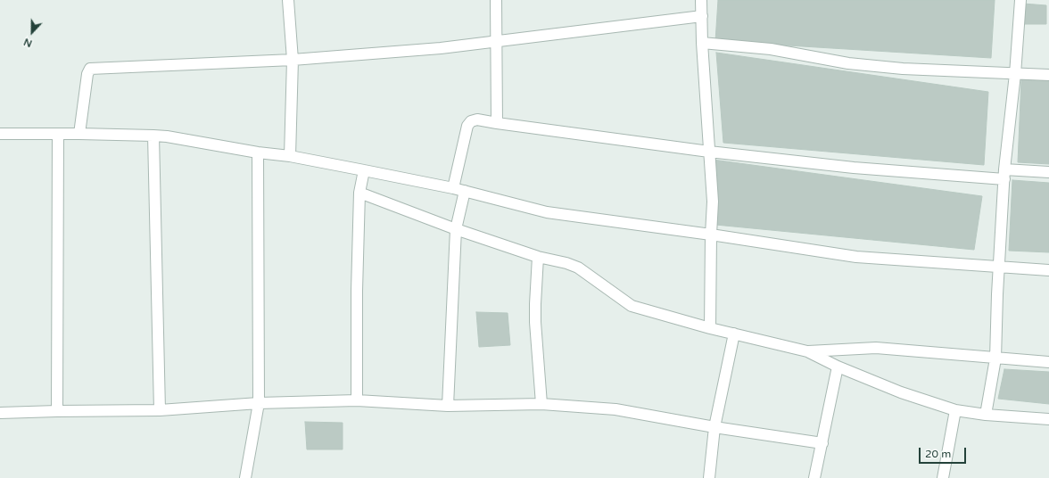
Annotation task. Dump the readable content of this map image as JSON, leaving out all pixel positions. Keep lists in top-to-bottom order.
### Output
{
  "scale_bar": "20 m",
  "north": "bottom"
}
